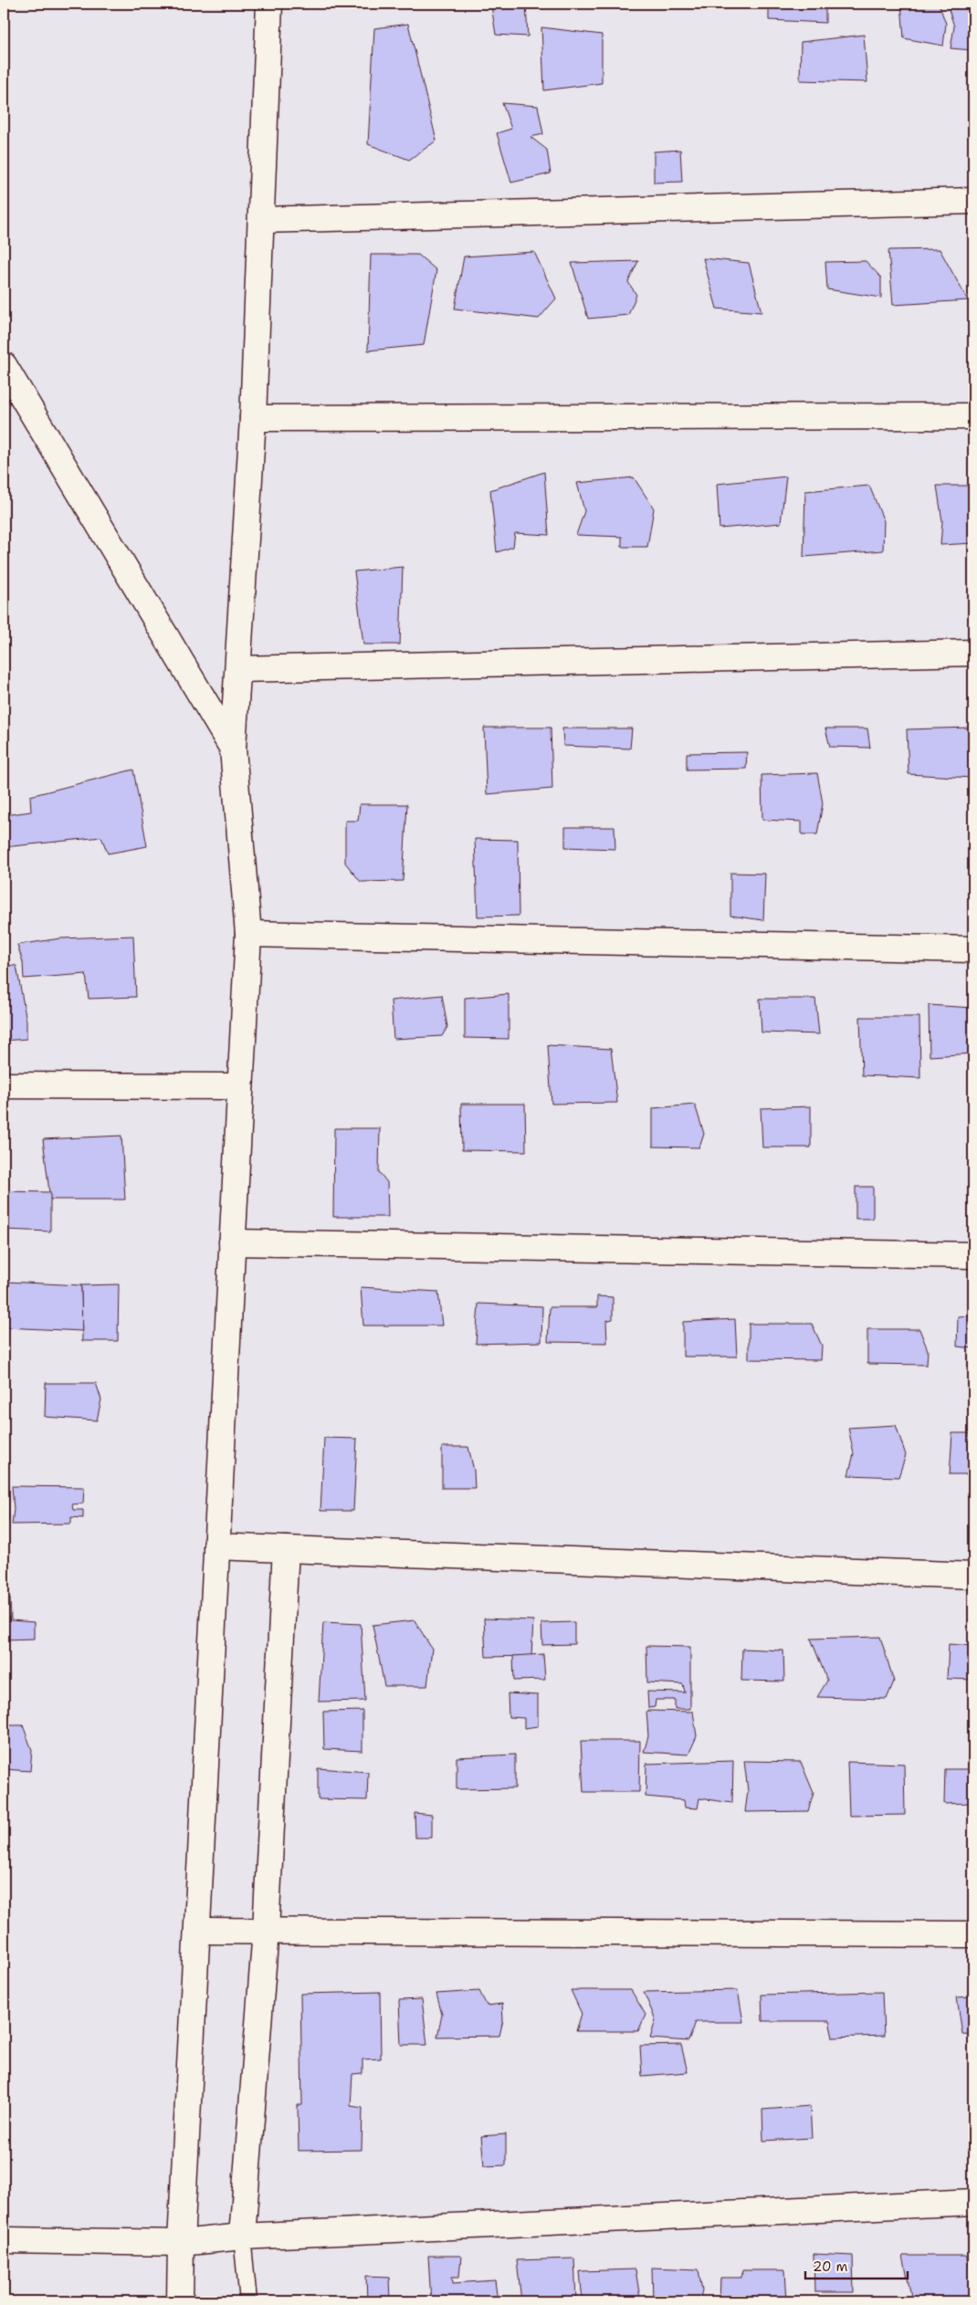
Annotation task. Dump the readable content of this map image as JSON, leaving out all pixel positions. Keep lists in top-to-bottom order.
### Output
{
  "scale_bar": "20 m"
}
